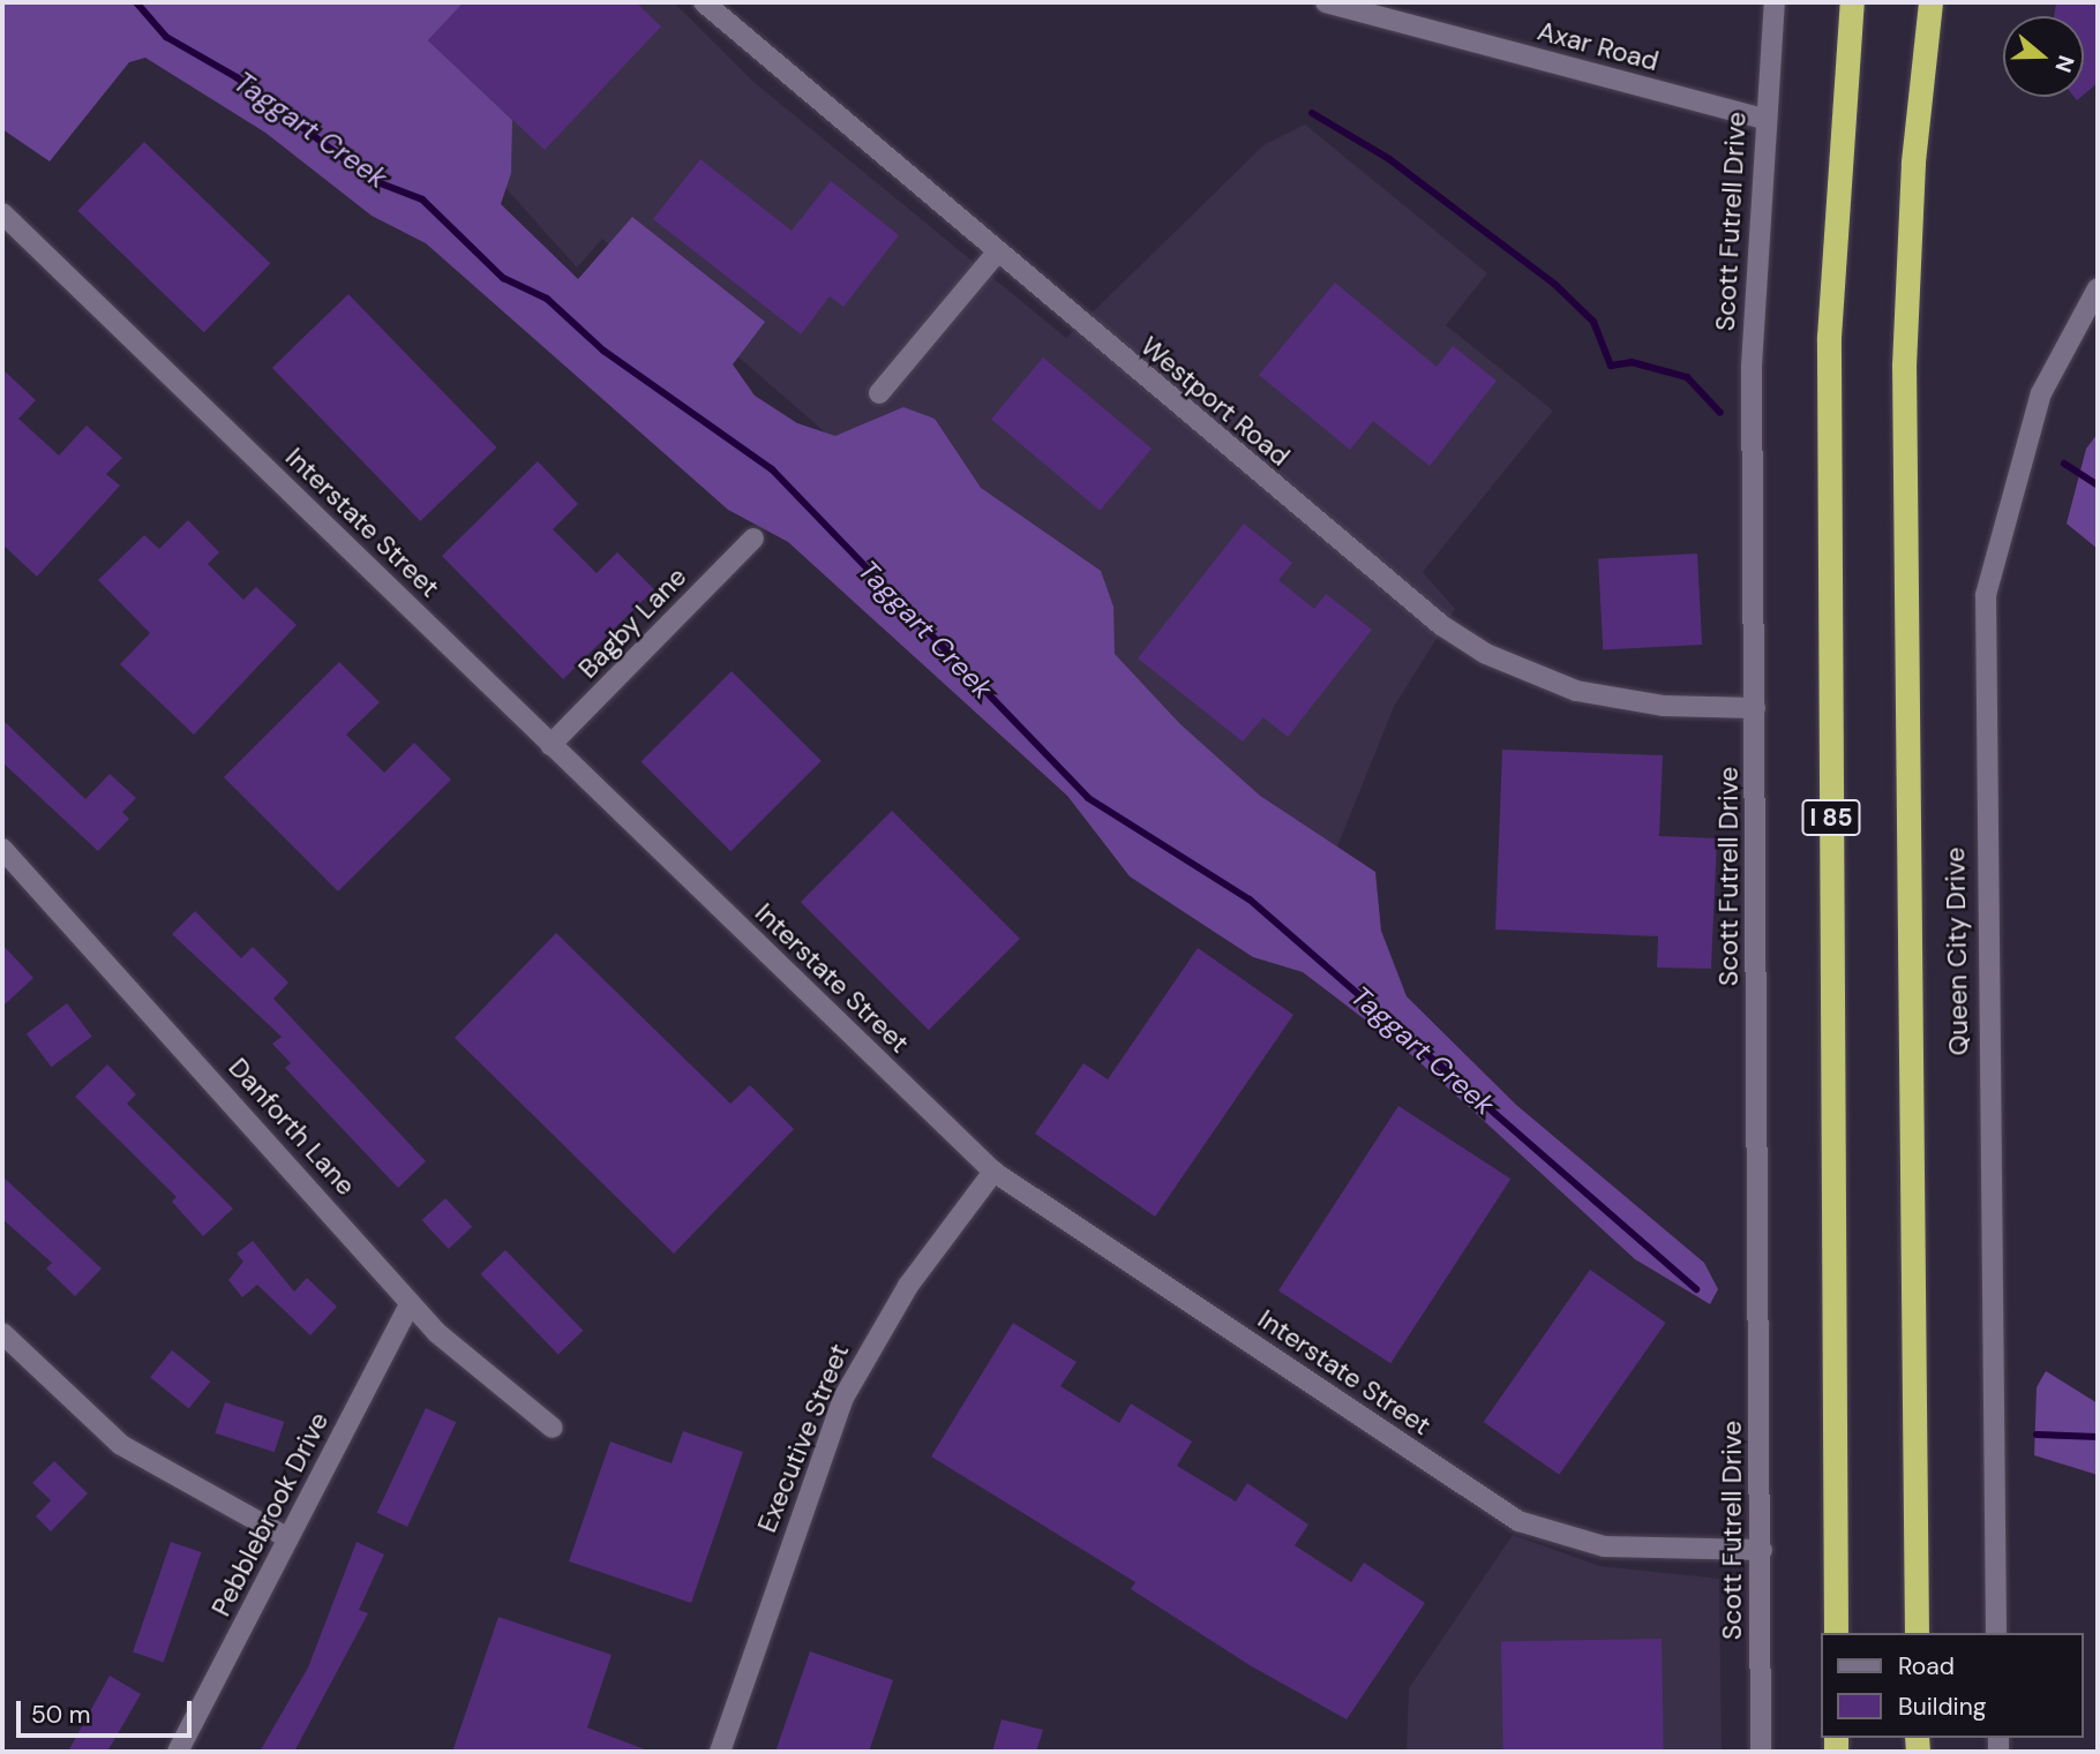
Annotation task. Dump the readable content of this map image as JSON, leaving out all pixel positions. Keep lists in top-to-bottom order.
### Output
{
  "streets": {
    "highway": ["I 85"],
    "street": [
      "Axar Road",
      "Scott Futrell Drive",
      "Westport Road",
      "Interstate Street",
      "Bagby Lane",
      "Queen City Drive",
      "Danforth Lane",
      "Executive Street",
      "Pebblebrook Drive"
    ]
  },
  "crossings": [
    ["Axar Road", "Scott Futrell Drive"],
    ["Scott Futrell Drive", "Westport Road"],
    ["Scott Futrell Drive", "Interstate Street"],
    ["Interstate Street", "Bagby Lane"],
    ["Interstate Street", "Executive Street"],
    ["Danforth Lane", "Pebblebrook Drive"]
  ],
  "water": ["Taggart Creek"],
  "legend": ["Road", "Building"],
  "scale_bar": "50 m",
  "north": "right"
}
